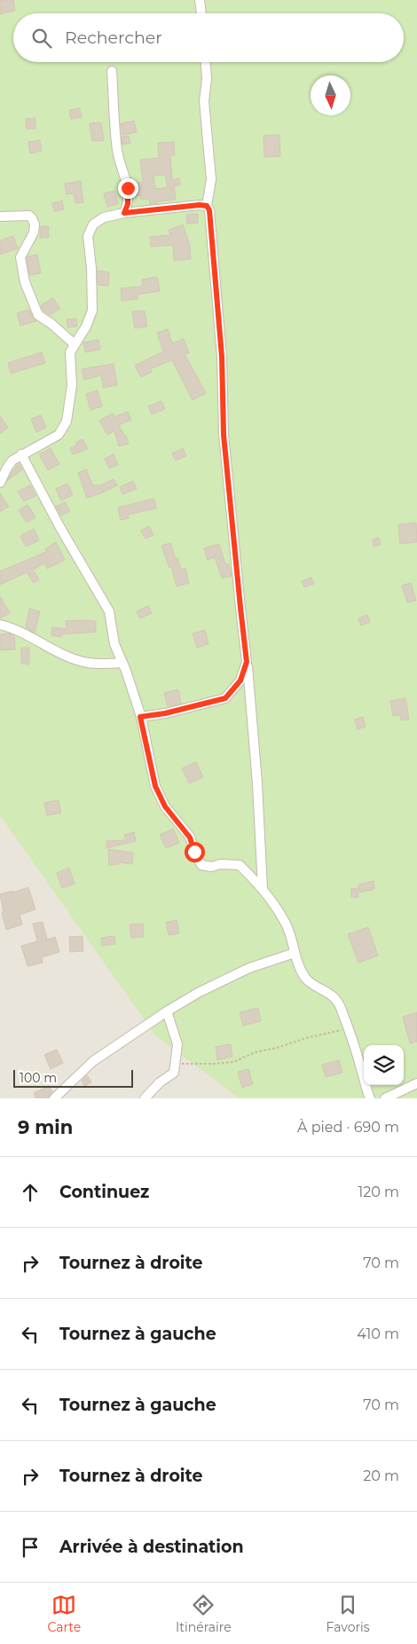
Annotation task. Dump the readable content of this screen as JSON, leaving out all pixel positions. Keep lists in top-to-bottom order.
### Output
{
  "scale_bar": "100 m",
  "north": "bottom",
  "page": {
    "search": "Rechercher",
    "scale": "100 m",
    "heading": ["9 min", "À pied · 690 m"],
    "list": [
      ["Continuez", "120 m"],
      ["Tournez à droite", "70 m"],
      ["Tournez à gauche", "410 m"],
      ["Tournez à gauche", "70 m"],
      ["Tournez à droite", "20 m"],
      "Arrivée à destination"
    ],
    "nav": ["Carte", "Itinéraire", "Favoris"]
  }
}
